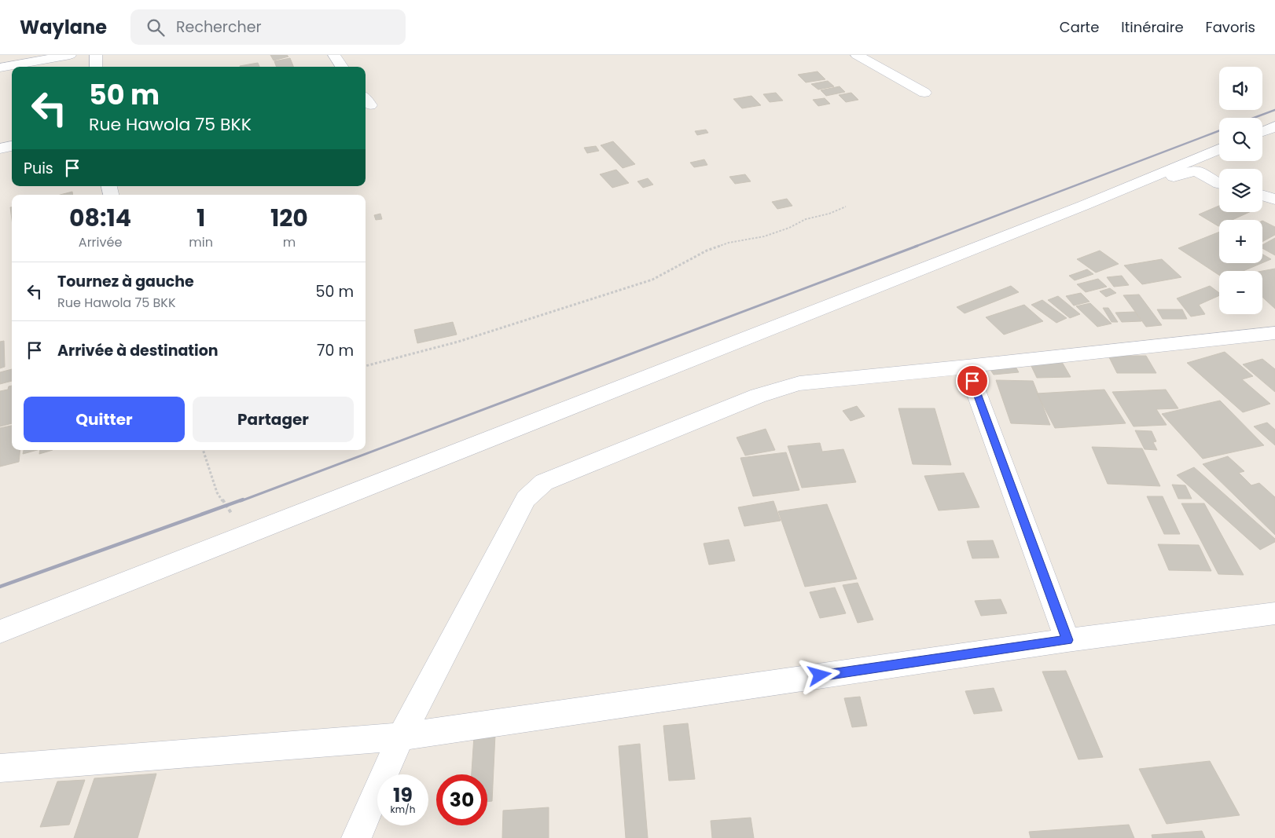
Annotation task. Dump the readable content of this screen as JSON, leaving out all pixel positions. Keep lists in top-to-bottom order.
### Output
{
  "page": {
    "header": "Waylane",
    "search": "Rechercher",
    "nav": ["Carte", "Itinéraire", "Favoris"],
    "map_buttons": ["+", "−"],
    "turn": ["50 m", "Rue Hawola 75 BKK"],
    "then": "Puis",
    "eta": [
      "08:14",
      "Arrivée",
      "1",
      "min",
      "120",
      "m"
    ],
    "list": [
      {
        "name": "Tournez à gauche",
        "note": "Rue Hawola 75 BKK",
        "value": "50 m"
      },
      {
        "name": "Arrivée à destination",
        "value": "70 m"
      }
    ],
    "buttons": ["Quitter", "Partager"],
    "speed": "19 km/h",
    "limit": "30"
  }
}
